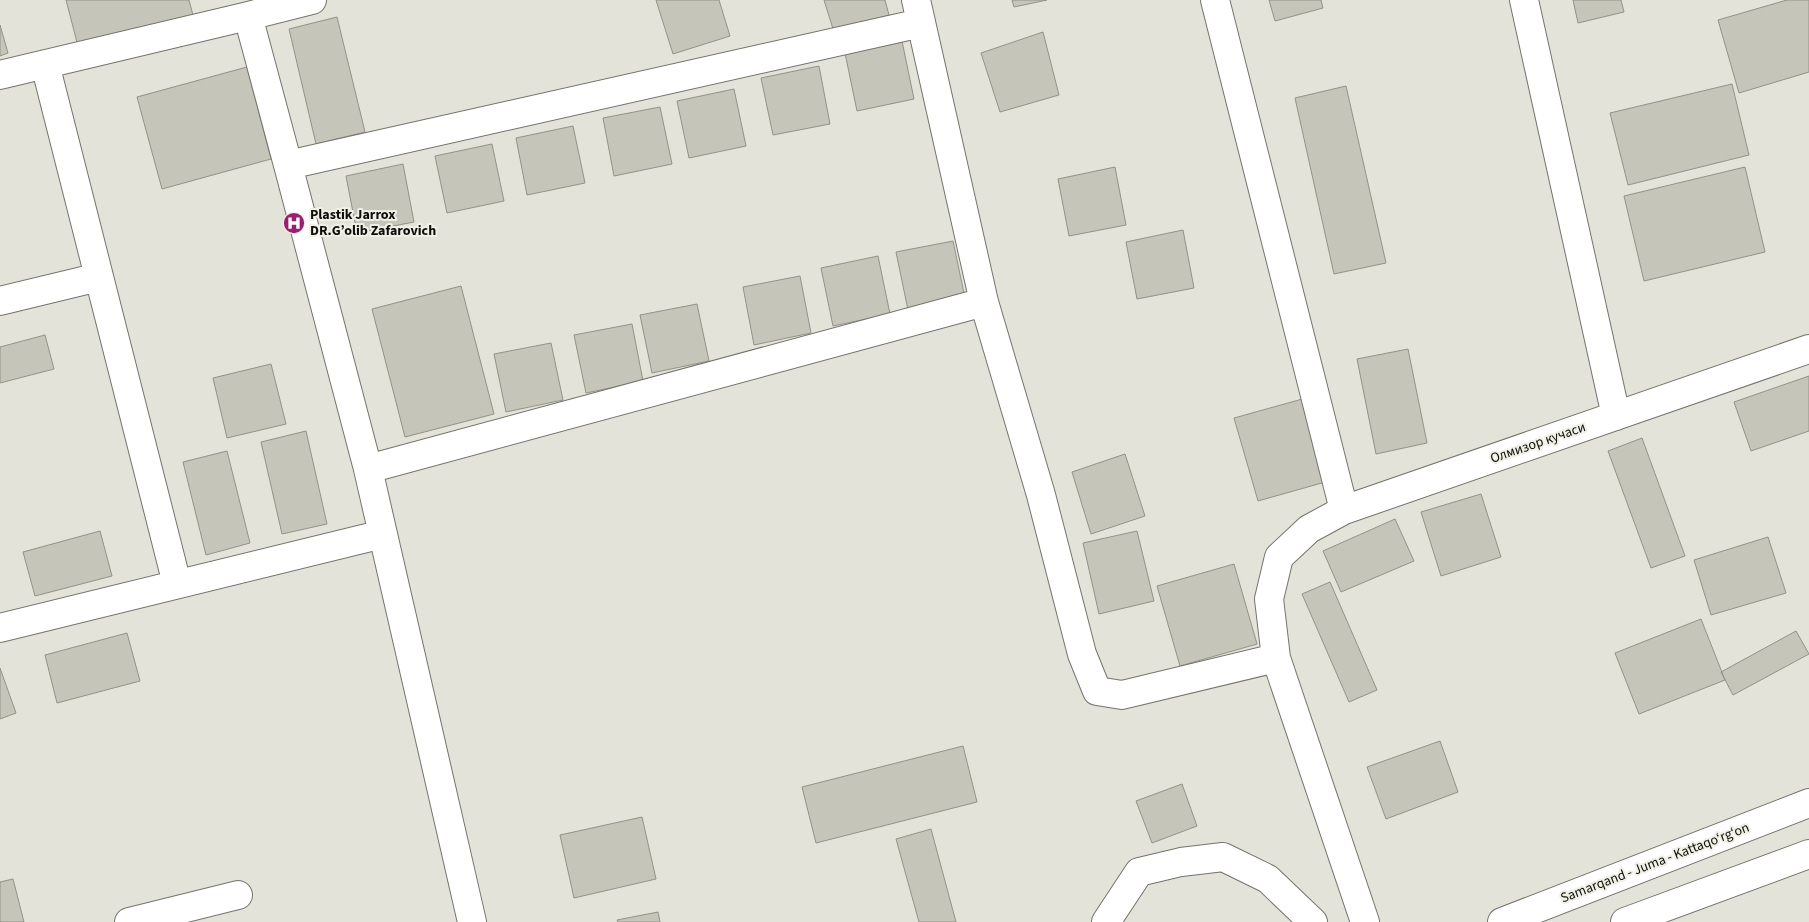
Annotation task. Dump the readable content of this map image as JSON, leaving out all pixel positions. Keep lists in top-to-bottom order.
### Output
{
  "streets": {
    "street": ["Олмизор кучаси", "Samarqand - Juma - Kattaqo‘rg‘on"]
  },
  "places": {
    "hospital": ["Plastik Jarrox DR.G’olib Zafarovich"]
  }
}
